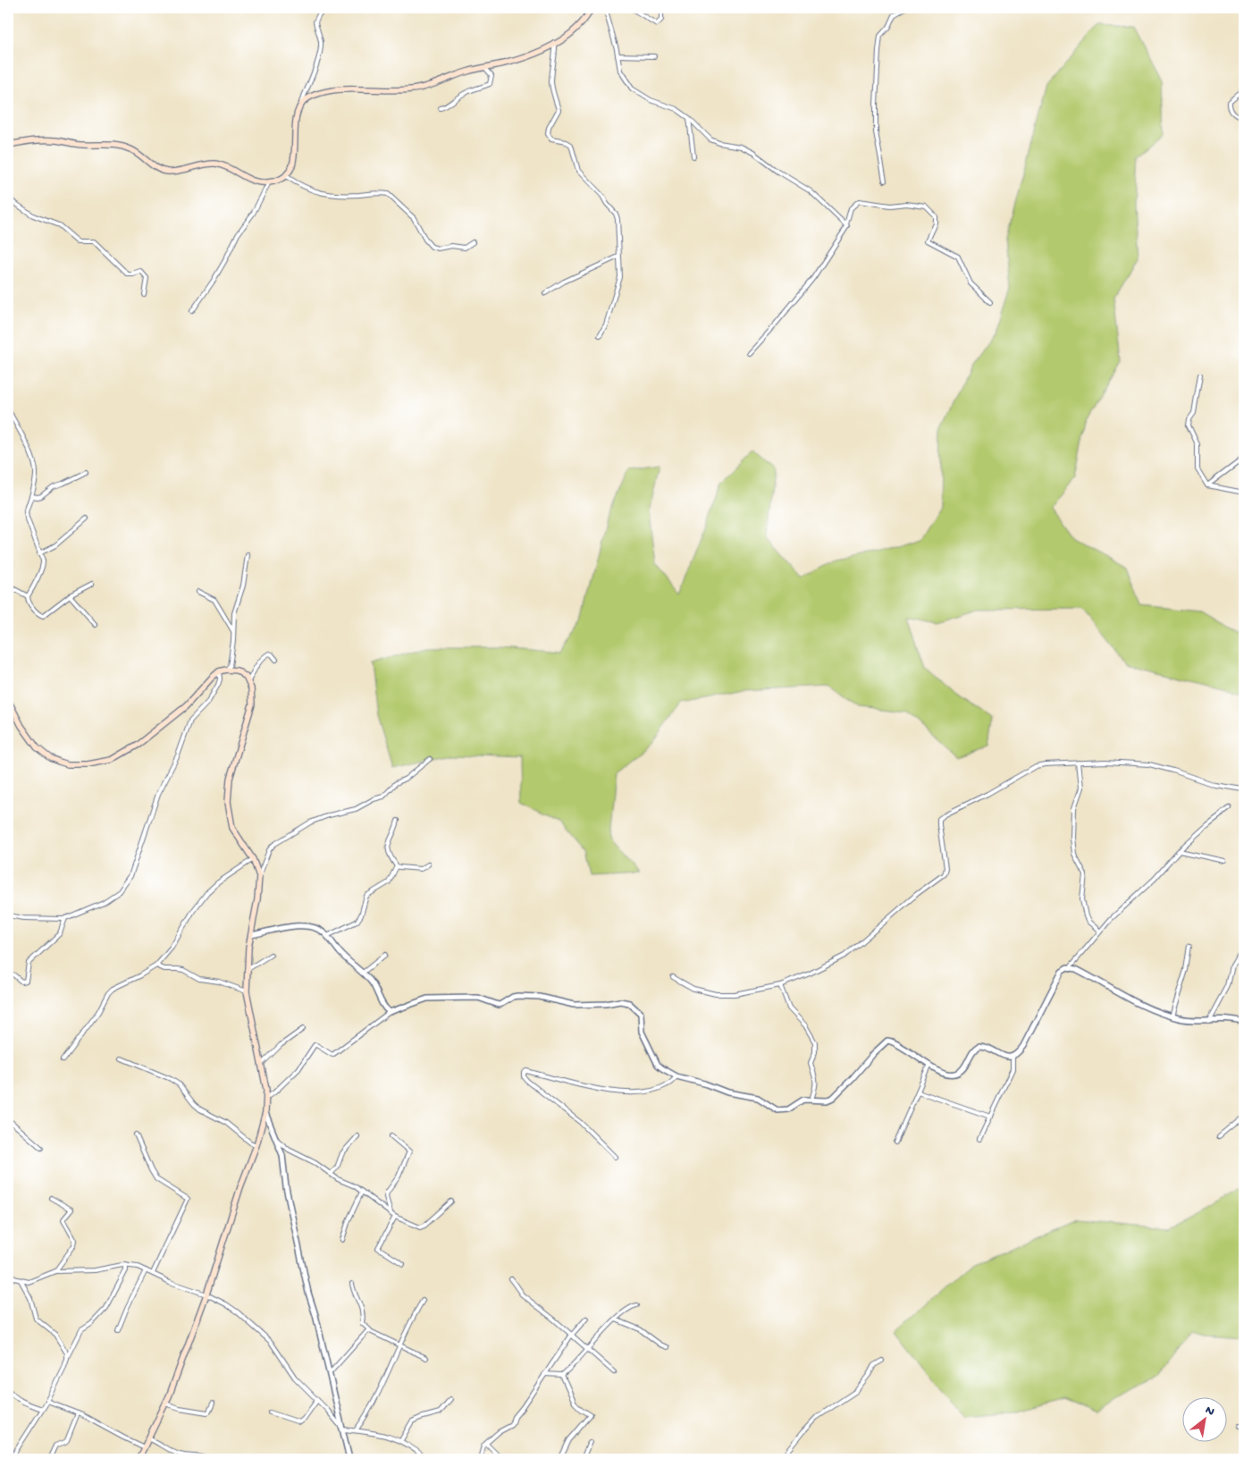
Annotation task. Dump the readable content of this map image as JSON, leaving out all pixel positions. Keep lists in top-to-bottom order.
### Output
{
  "north": "top right"
}
